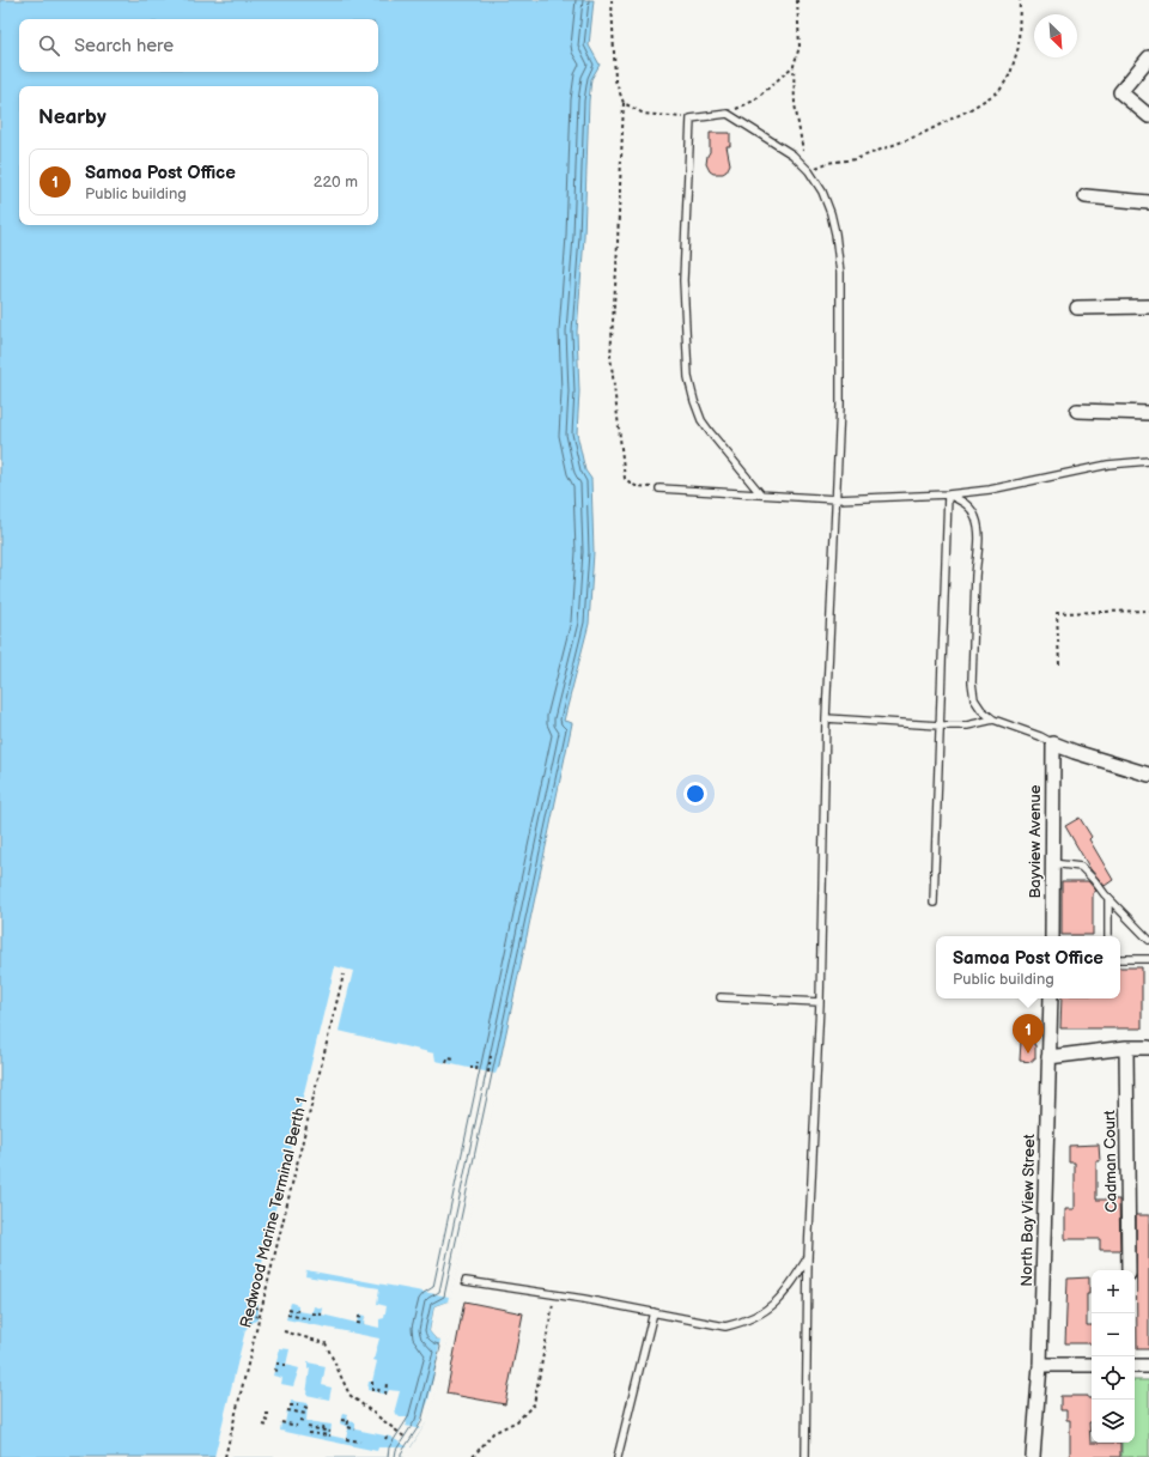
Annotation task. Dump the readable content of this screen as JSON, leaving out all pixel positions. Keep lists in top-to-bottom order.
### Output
{
  "streets": {
    "street": ["Bayview Avenue", "Cadman Court", "North Bay View Street"],
    "path": ["Redwood Marine Terminal Berth 1"]
  },
  "north": "bottom right",
  "page": {
    "search": "Search here",
    "heading": "Nearby",
    "list": [
      {
        "mark": "1",
        "name": "Samoa Post Office",
        "note": "Public building",
        "value": "220 m"
      }
    ],
    "popup": ["Samoa Post Office", "Public building"],
    "pins": "1",
    "map_buttons": ["+", "−"]
  }
}
